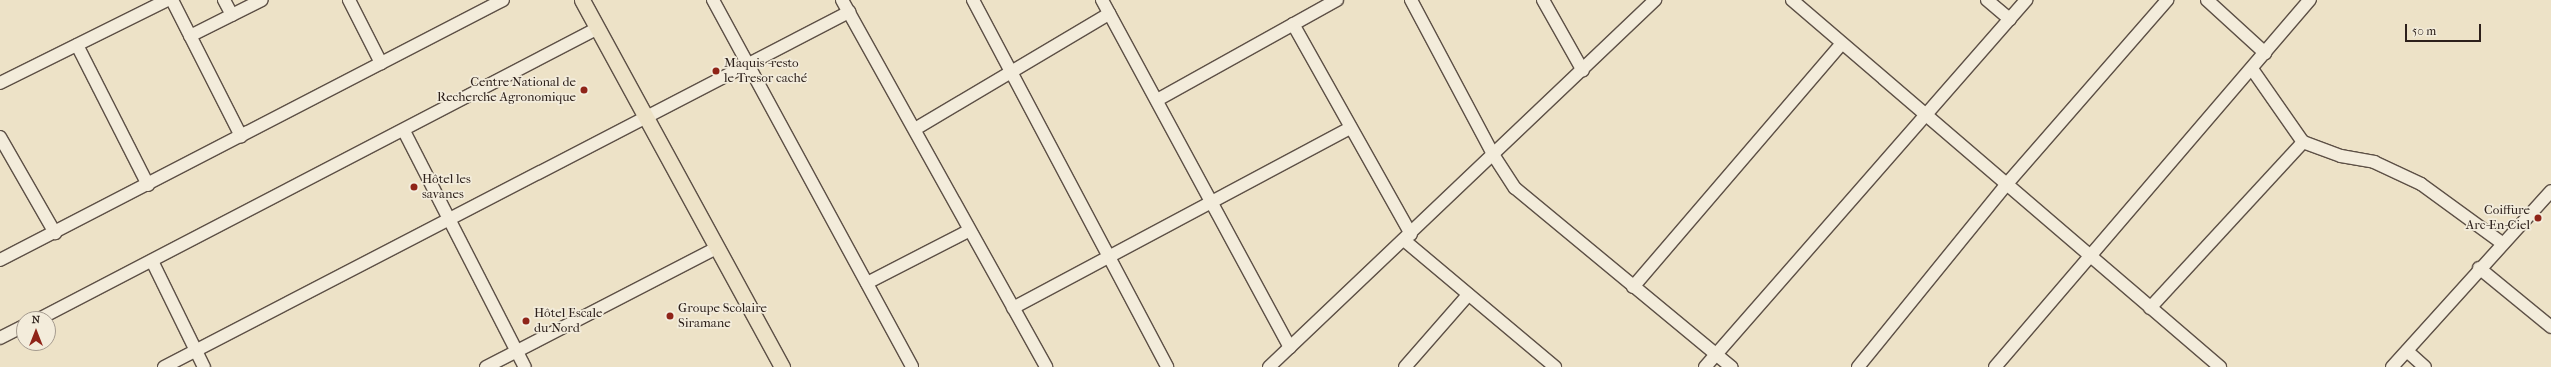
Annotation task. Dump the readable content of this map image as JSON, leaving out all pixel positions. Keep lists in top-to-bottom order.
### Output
{
  "places": [
    "Maquis -resto le Tresor caché",
    "Centre National de Recherche Agronomique",
    "Hôtel les savanes",
    "Coiffure Arc-En-Ciel",
    "Groupe Scolaire Siramane",
    "Hôtel Escale du Nord"
  ],
  "scale_bar": "50 m",
  "north": "top"
}
